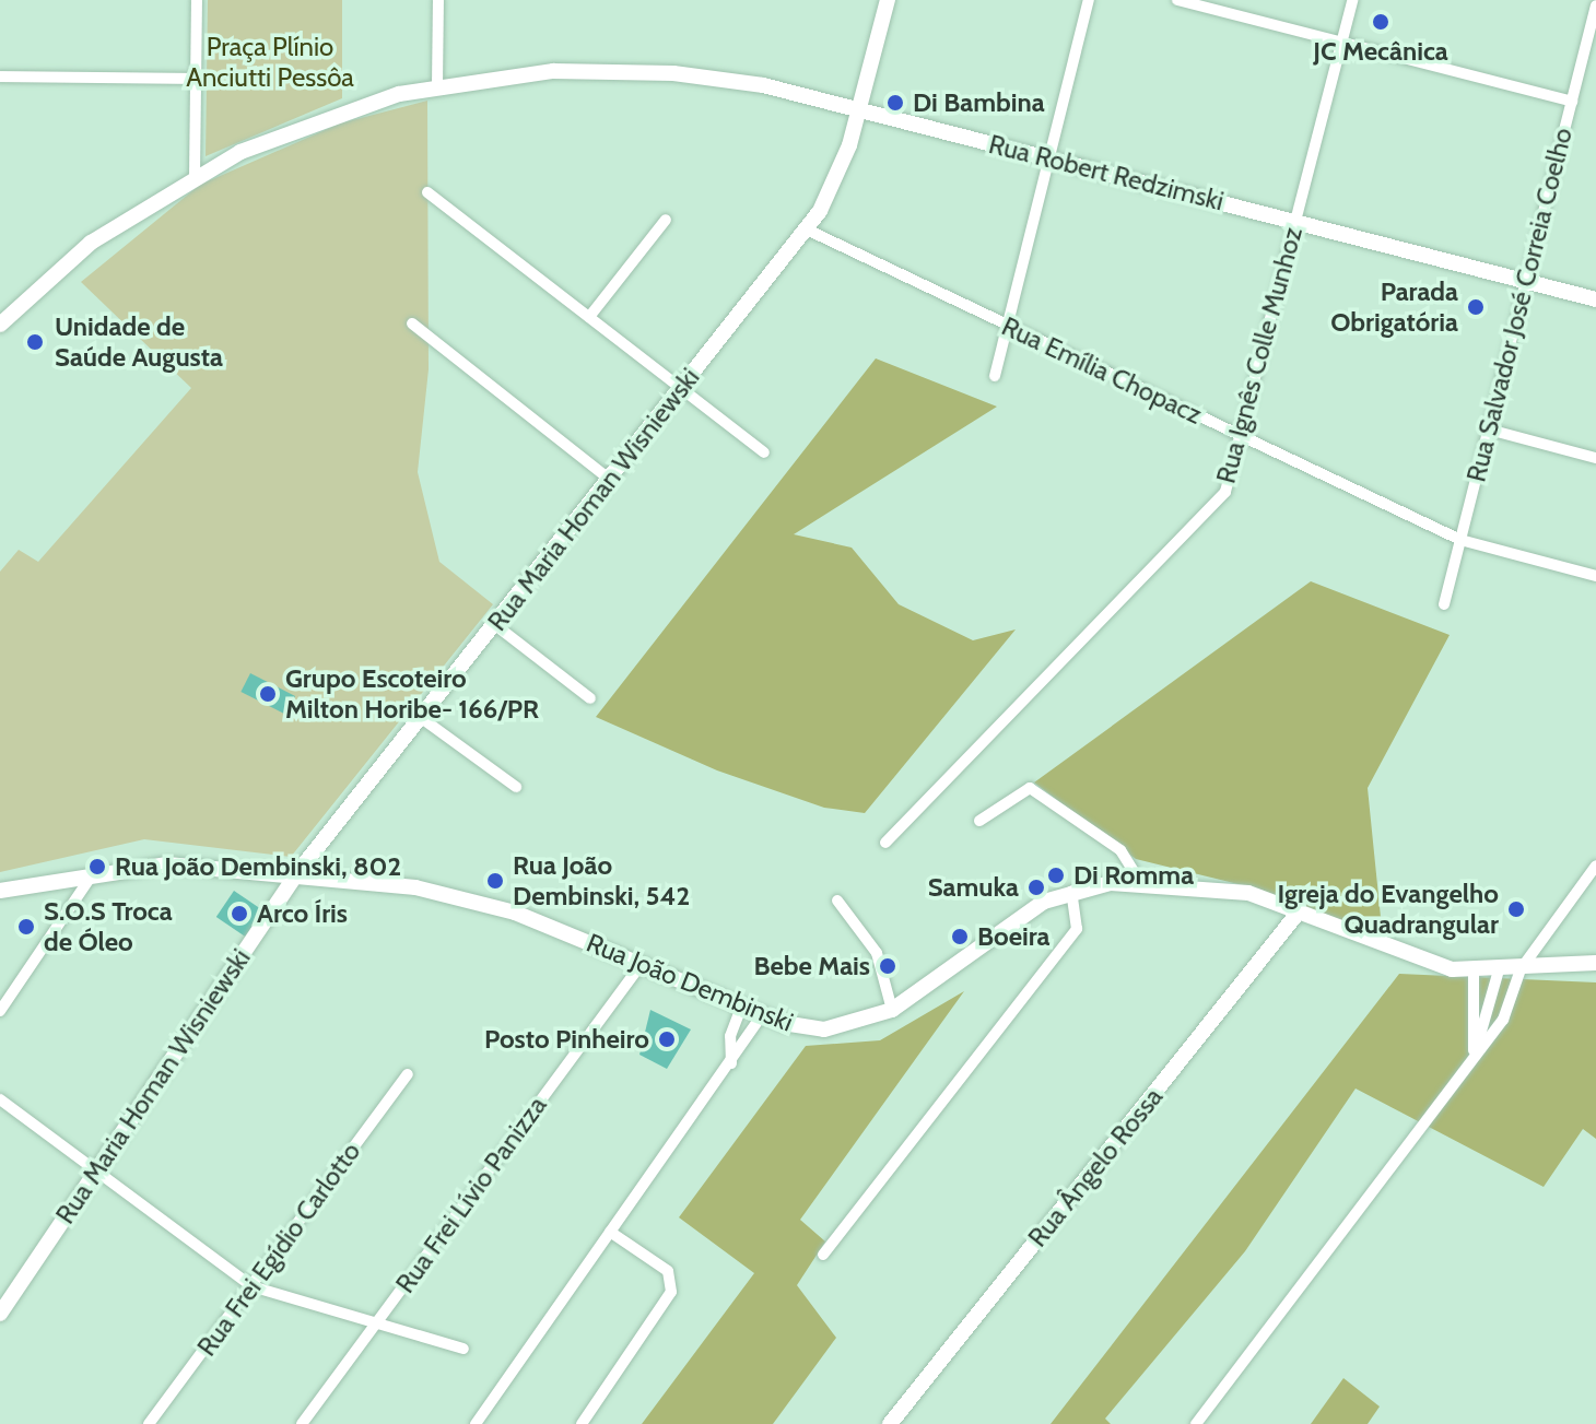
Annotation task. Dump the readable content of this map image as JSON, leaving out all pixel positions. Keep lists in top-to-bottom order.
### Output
{
  "streets": {
    "street": [
      "Rua Robert Redzimski",
      "Rua Salvador José Correia Coelho",
      "Rua Ignês Colle Munhoz",
      "Rua Emília Chopacz",
      "Rua Maria Homan Wisniewski",
      "Rua João Dembinski",
      "Rua Ângelo Rossa",
      "Rua Frei Lívio Panizza",
      "Rua Frei Egídio Carlotto"
    ]
  },
  "crossings": [
    ["Rua Robert Redzimski", "Rua Salvador José Correia Coelho"],
    ["Rua Robert Redzimski", "Rua Ignês Colle Munhoz"],
    ["Rua Robert Redzimski", "Rua Maria Homan Wisniewski"],
    ["Rua Salvador José Correia Coelho", "Rua Emília Chopacz"],
    ["Rua Ignês Colle Munhoz", "Rua Emília Chopacz"],
    ["Rua Emília Chopacz", "Rua Maria Homan Wisniewski"],
    ["Rua Maria Homan Wisniewski", "Rua João Dembinski"],
    ["Rua João Dembinski", "Rua Ângelo Rossa"],
    ["Rua João Dembinski", "Rua Frei Lívio Panizza"]
  ],
  "parks": ["Praça Plínio Anciutti Pessôa"],
  "places": [
    "JC Mecânica",
    "Di Bambina",
    "Parada Obrigatória",
    "Unidade de Saúde Augusta",
    "Grupo Escoteiro Milton Horibe- 166/PR",
    "Rua João Dembinski, 802",
    "Di Romma",
    "Rua João Dembinski, 542",
    "Samuka",
    "Igreja do Evangelho Quadrangular",
    "Arco Íris",
    "S.O.S Troca de Óleo",
    "Boeira",
    "Bebe Mais",
    "Posto Pinheiro"
  ]
}
